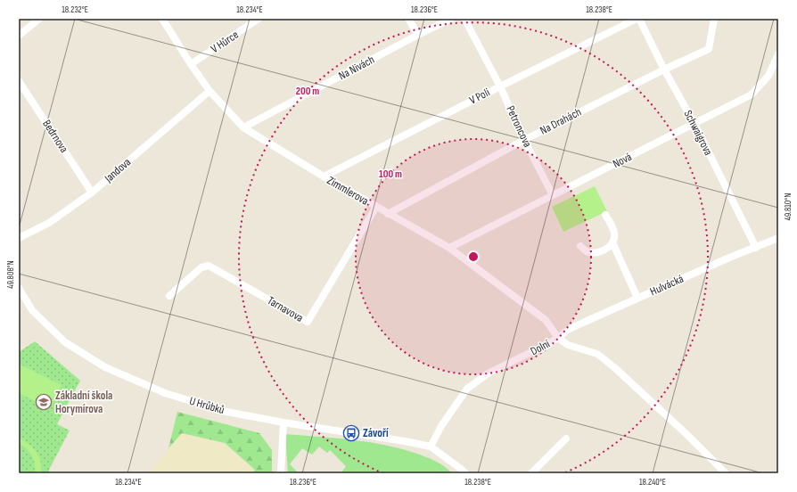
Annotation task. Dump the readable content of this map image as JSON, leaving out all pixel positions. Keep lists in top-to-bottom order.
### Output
{
  "streets": {
    "street": [
      "V Hůrce",
      "Na Nivách",
      "V Poli",
      "Na Drahách",
      "Petroncova",
      "Schwaigrova",
      "Bedrnova",
      "Nová",
      "Jandova",
      "Zimmlerova",
      "Hulvácká",
      "Tarnavova",
      "Dolní",
      "U Hrůbků"
    ]
  },
  "crossings": [
    ["V Hůrce", "Zimmlerova"],
    ["Na Nivách", "Zimmlerova"],
    ["V Poli", "Petroncova"],
    ["V Poli", "Schwaigrova"],
    ["V Poli", "Zimmlerova"],
    ["Na Drahách", "Petroncova"],
    ["Na Drahách", "Schwaigrova"],
    ["Na Drahách", "Zimmlerova"],
    ["Petroncova", "Nová"],
    ["Schwaigrova", "Nová"],
    ["Schwaigrova", "Hulvácká"],
    ["Bedrnova", "Jandova"],
    ["Nová", "Zimmlerova"],
    ["Jandova", "Zimmlerova"],
    ["Zimmlerova", "Hulvácká"],
    ["Zimmlerova", "Tarnavova"],
    ["Zimmlerova", "Dolní"],
    ["Hulvácká", "Dolní"],
    ["Dolní", "U Hrůbků"]
  ],
  "places": {
    "school or university": ["Základní škola Horymírova"],
    "bus stop": ["Závoří"]
  },
  "coordinates": [
    "18.232°E",
    "18.234°E",
    "18.236°E",
    "18.238°E",
    "49.810°N",
    "49.808°N",
    "18.240°E"
  ],
  "rings": ["200 m", "100 m"]
}
